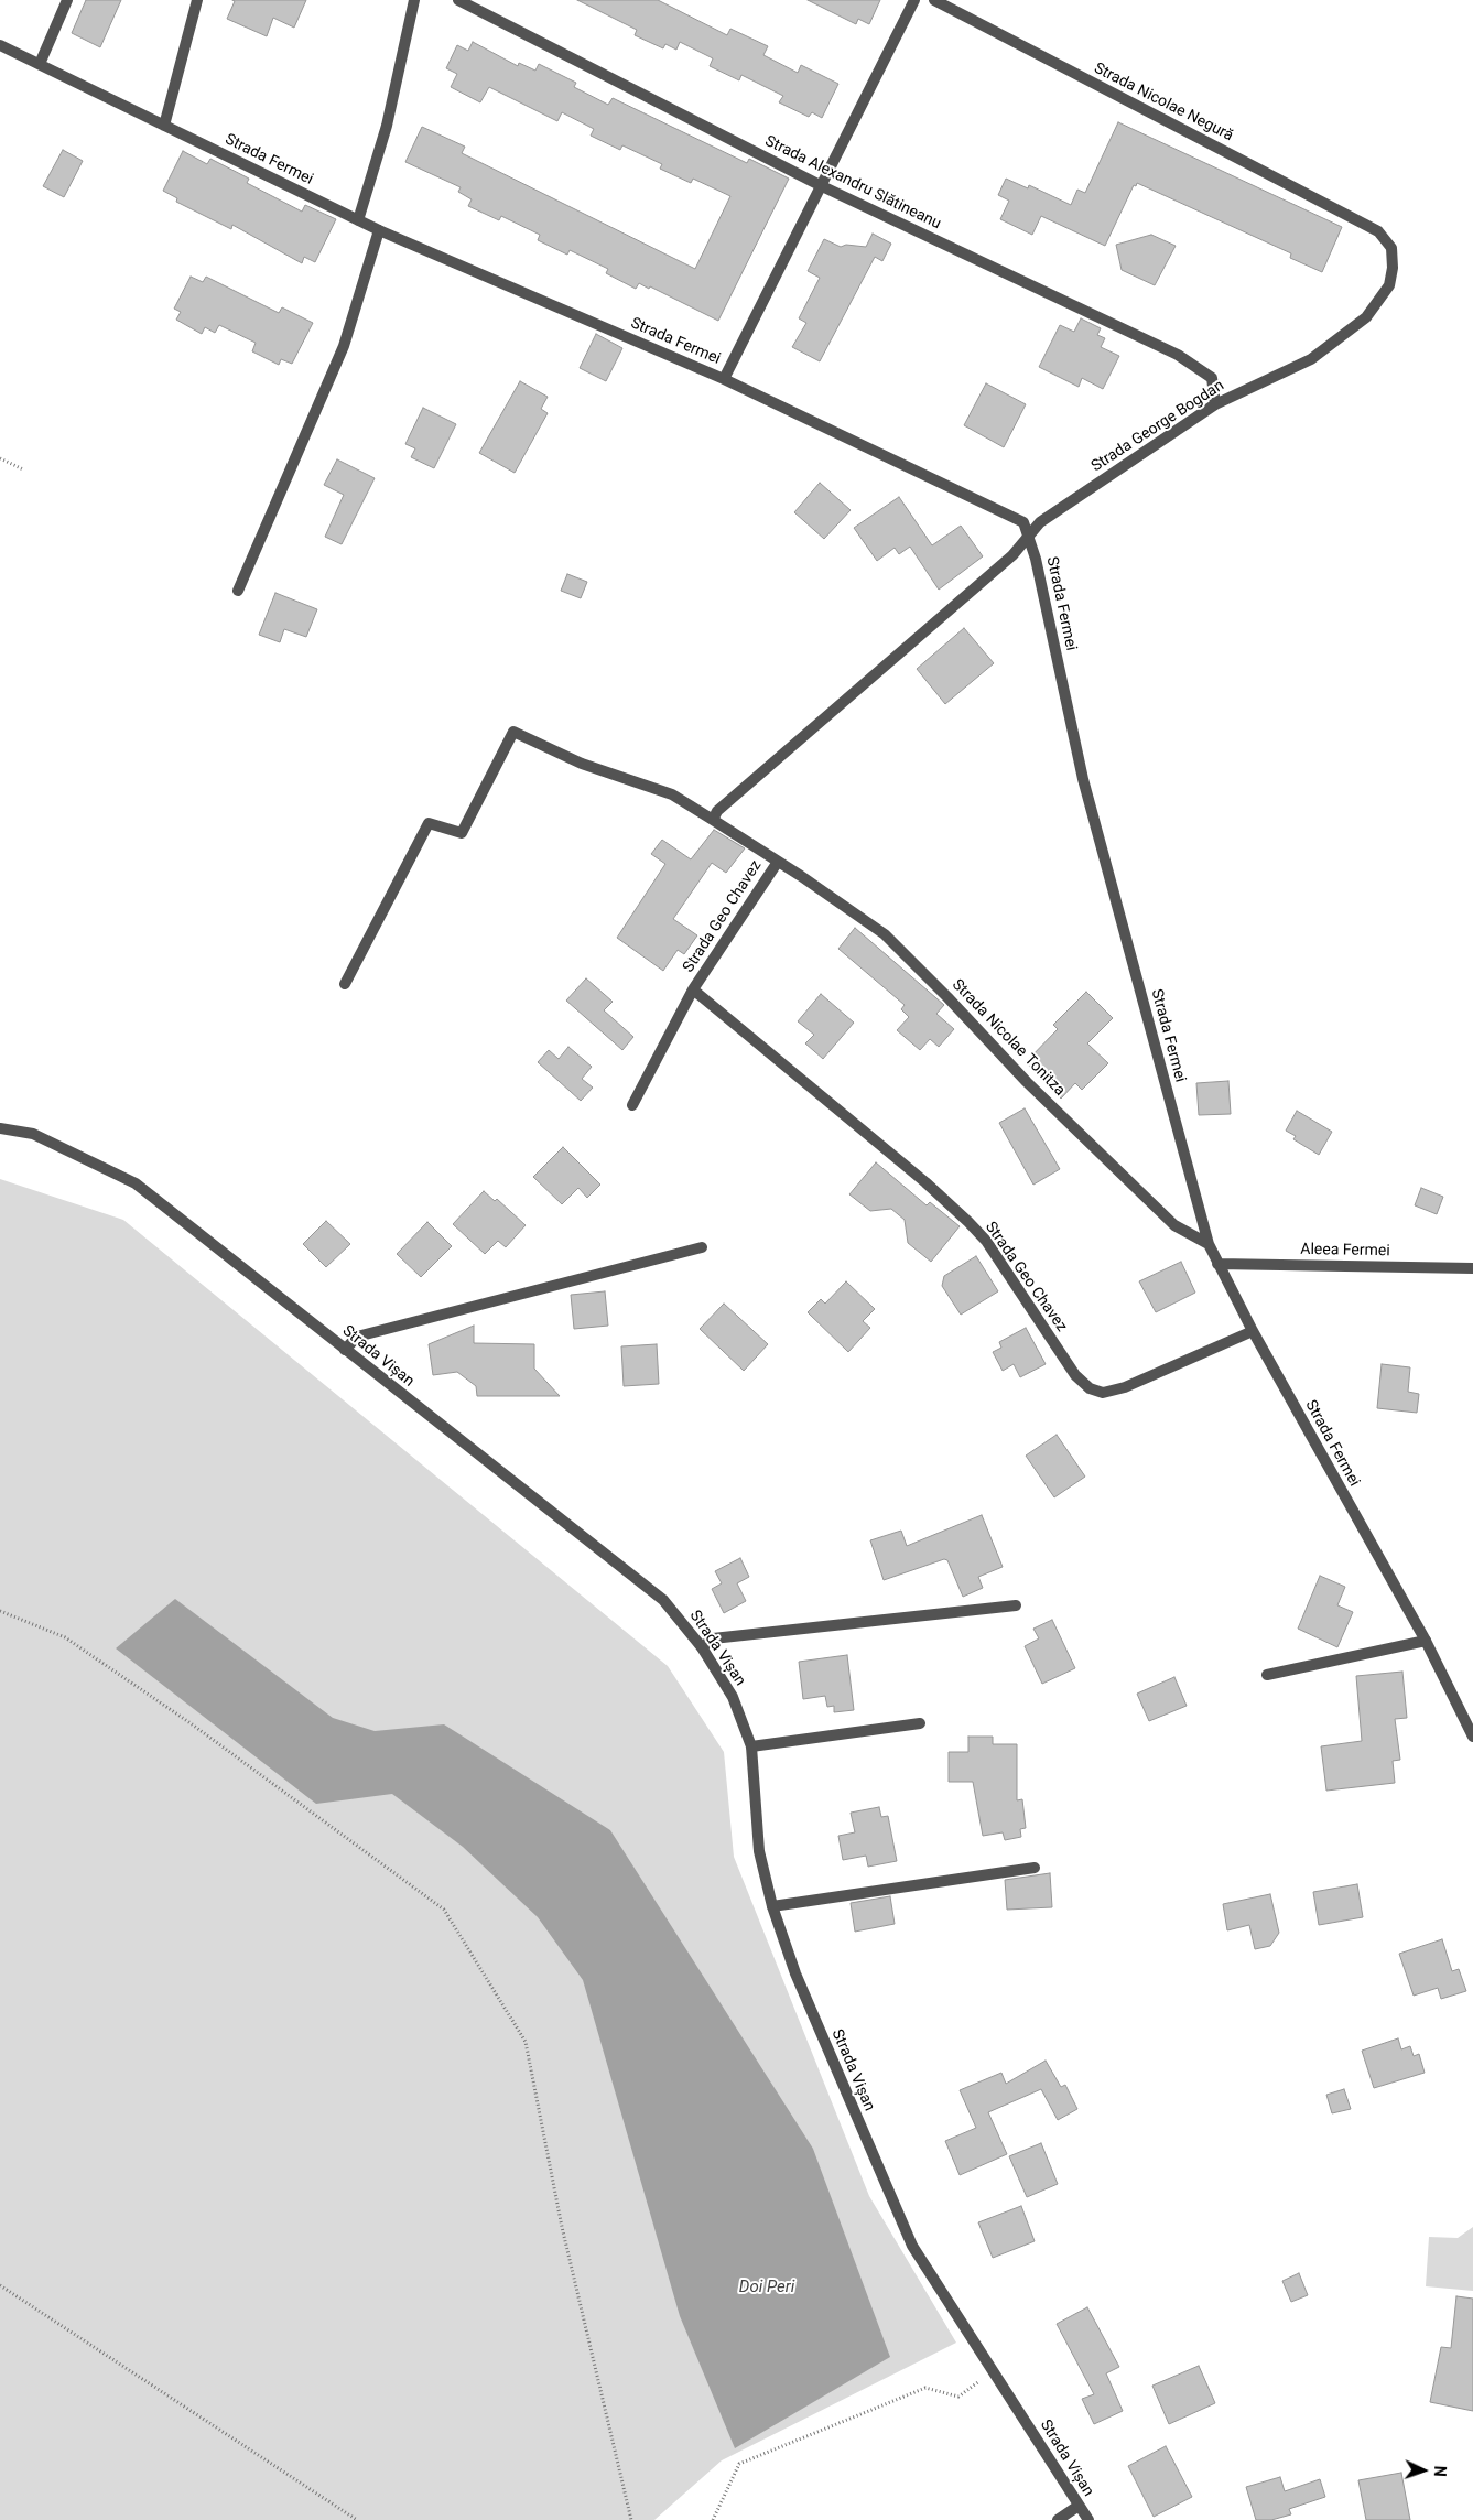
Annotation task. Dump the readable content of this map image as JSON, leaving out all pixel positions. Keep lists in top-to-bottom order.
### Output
{
  "streets": {
    "street": [
      "Strada Nicolae Negură",
      "Strada Fermei",
      "Strada Alexandru Slătineanu",
      "Strada George Bogdan",
      "Strada Geo Chavez",
      "Strada Nicolae Tonitza",
      "Aleea Fermei",
      "Strada Vișan"
    ]
  },
  "crossings": [
    ["Strada Nicolae Negură", "Strada George Bogdan"],
    ["Strada Fermei", "Strada George Bogdan"],
    ["Strada Fermei", "Strada Geo Chavez"],
    ["Strada Fermei", "Strada Nicolae Tonitza"],
    ["Strada Fermei", "Aleea Fermei"],
    ["Strada Alexandru Slătineanu", "Strada George Bogdan"],
    ["Strada George Bogdan", "Strada Nicolae Tonitza"],
    ["Strada Geo Chavez", "Strada Nicolae Tonitza"]
  ],
  "water": ["Doi Peri"],
  "north": "right"
}
